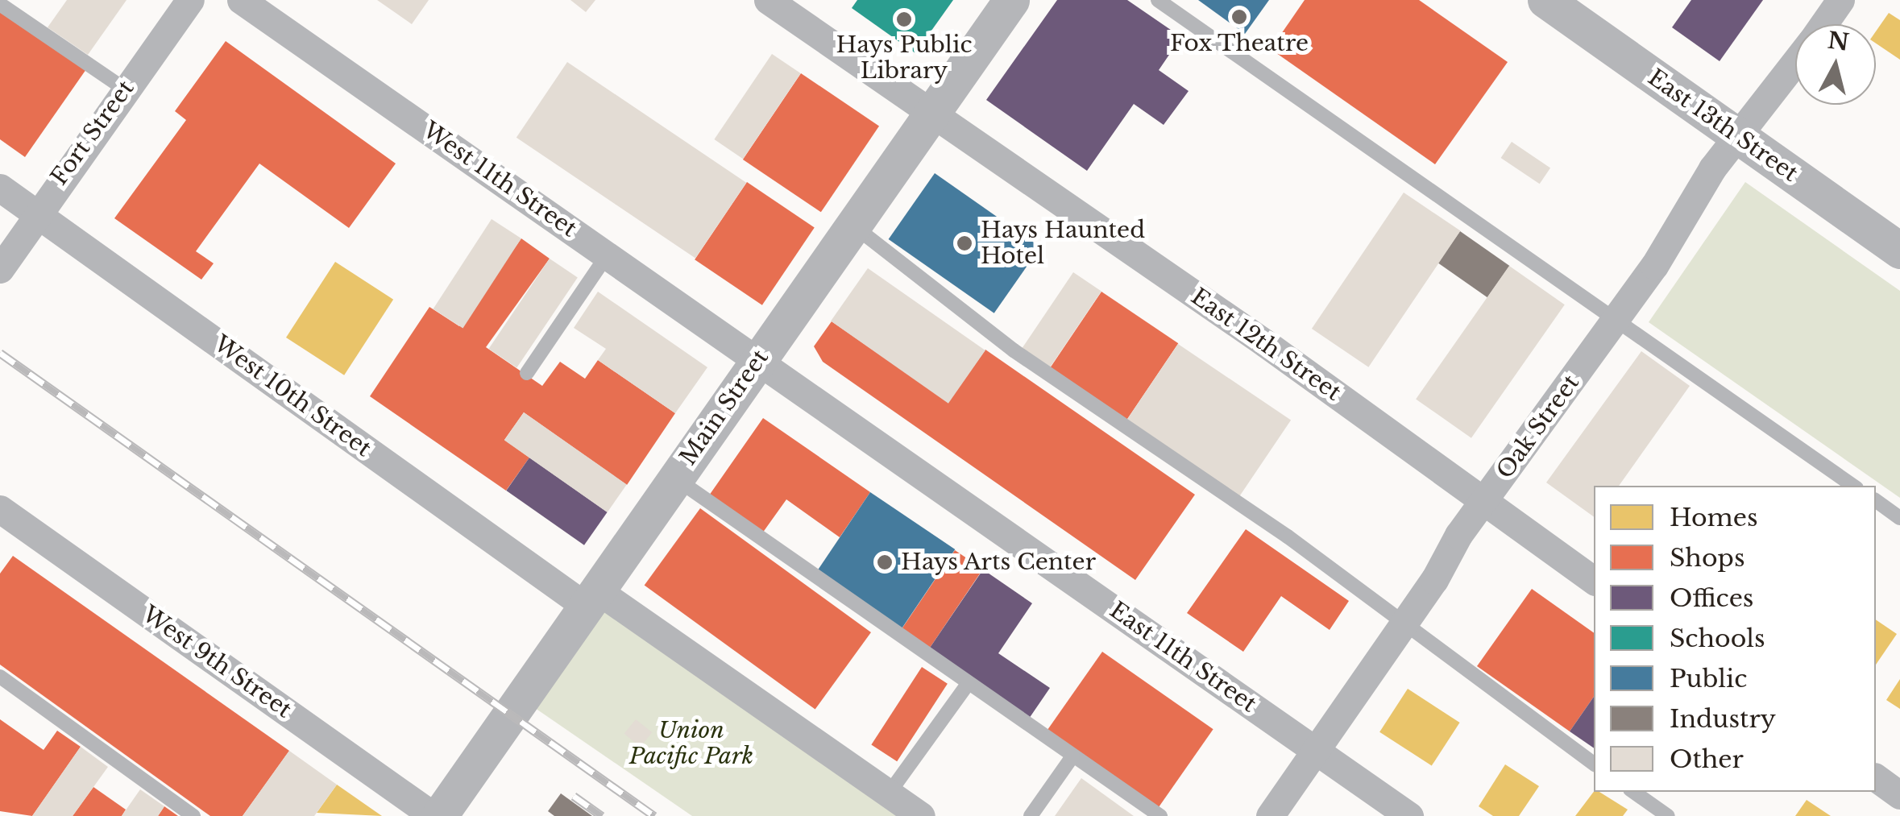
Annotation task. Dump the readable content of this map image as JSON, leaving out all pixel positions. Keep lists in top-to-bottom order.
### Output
{
  "streets": {
    "street": [
      "East 13th Street",
      "Fort Street",
      "West 11th Street",
      "East 12th Street",
      "West 10th Street",
      "Main Street",
      "Oak Street",
      "East 11th Street",
      "West 9th Street"
    ]
  },
  "crossings": [
    ["East 13th Street", "Oak Street"],
    ["Fort Street", "West 10th Street"],
    ["West 11th Street", "Main Street"],
    ["West 11th Street", "East 11th Street"],
    ["East 12th Street", "Main Street"],
    ["East 12th Street", "Oak Street"],
    ["West 10th Street", "Main Street"],
    ["Main Street", "East 11th Street"],
    ["Main Street", "West 9th Street"],
    ["Oak Street", "East 11th Street"]
  ],
  "parks": ["Union Pacific Park"],
  "places": [
    "Fox Theatre",
    "Hays Public Library",
    "Hays Haunted Hotel",
    "Hays Arts Center"
  ],
  "legend": [
    "Homes",
    "Shops",
    "Offices",
    "Schools",
    "Public",
    "Industry",
    "Other"
  ],
  "north": "top"
}
